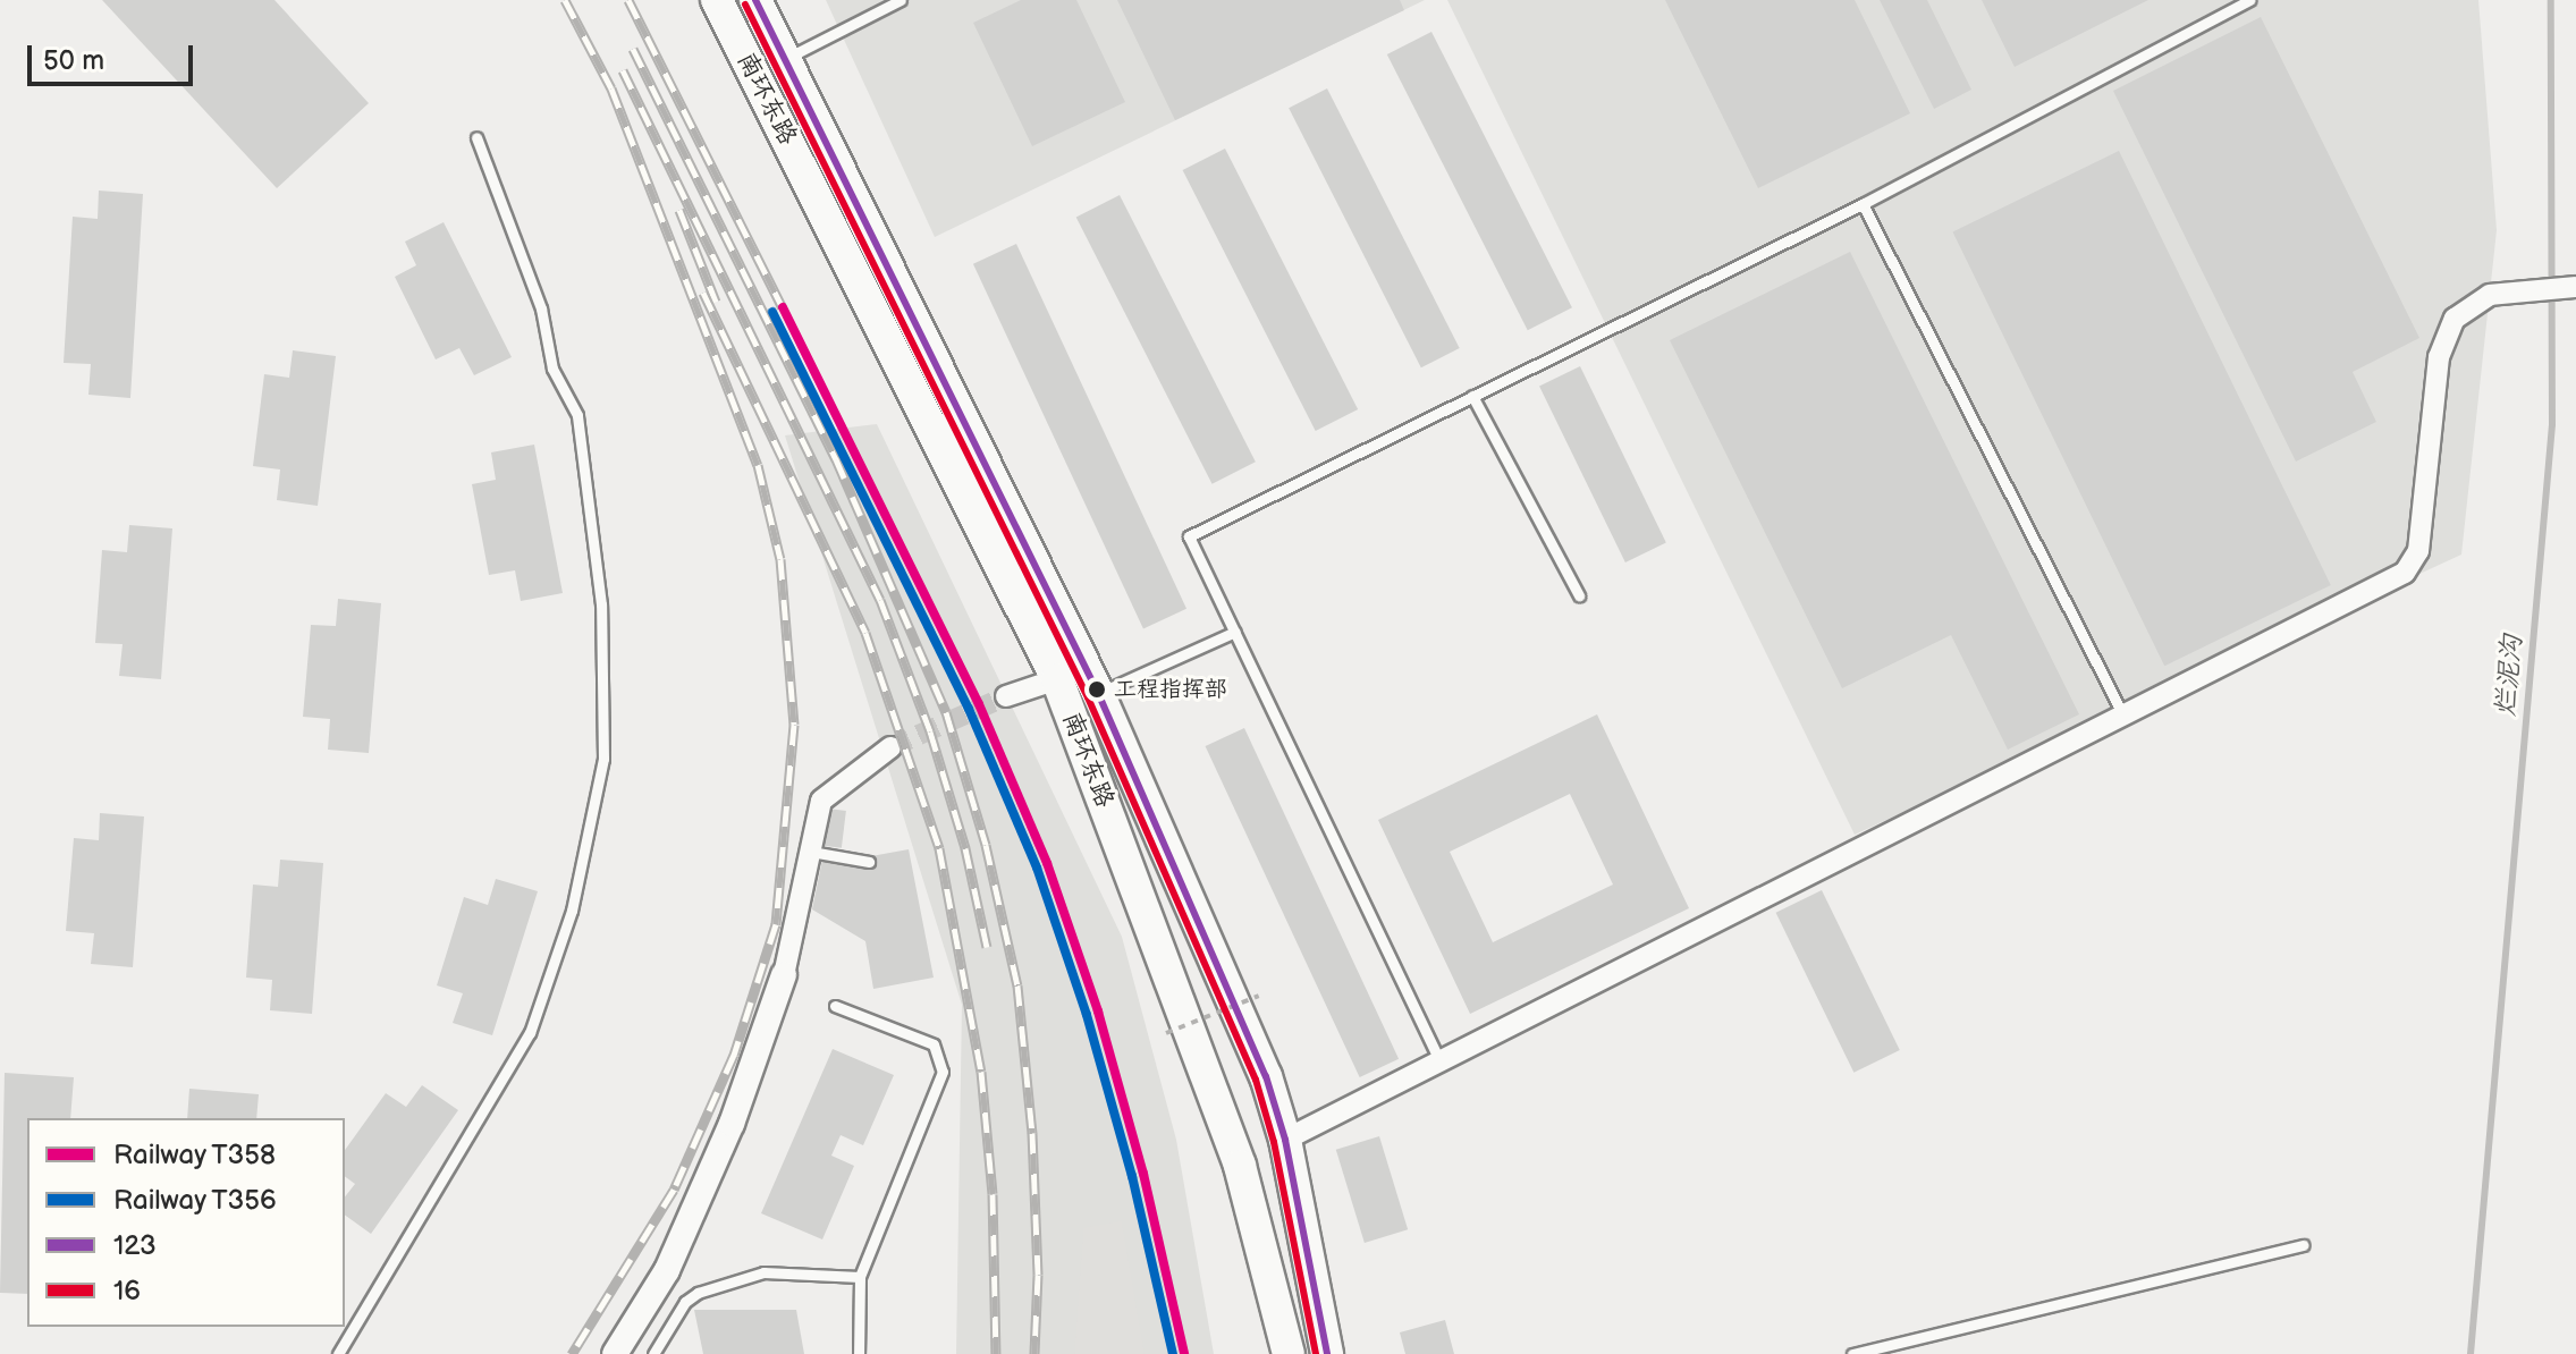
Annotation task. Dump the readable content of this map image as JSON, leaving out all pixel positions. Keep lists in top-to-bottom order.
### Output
{
  "streets": {
    "highway": ["南环东路"]
  },
  "water": ["烂泥沟"],
  "places": ["工程指挥部"],
  "lines": [
    "transit line 123",
    "transit line 16",
    "rail line T358",
    "rail line T356"
  ],
  "legend": [
    "Railway T358",
    "Railway T356",
    "123",
    "16"
  ],
  "scale_bar": "50 m"
}
